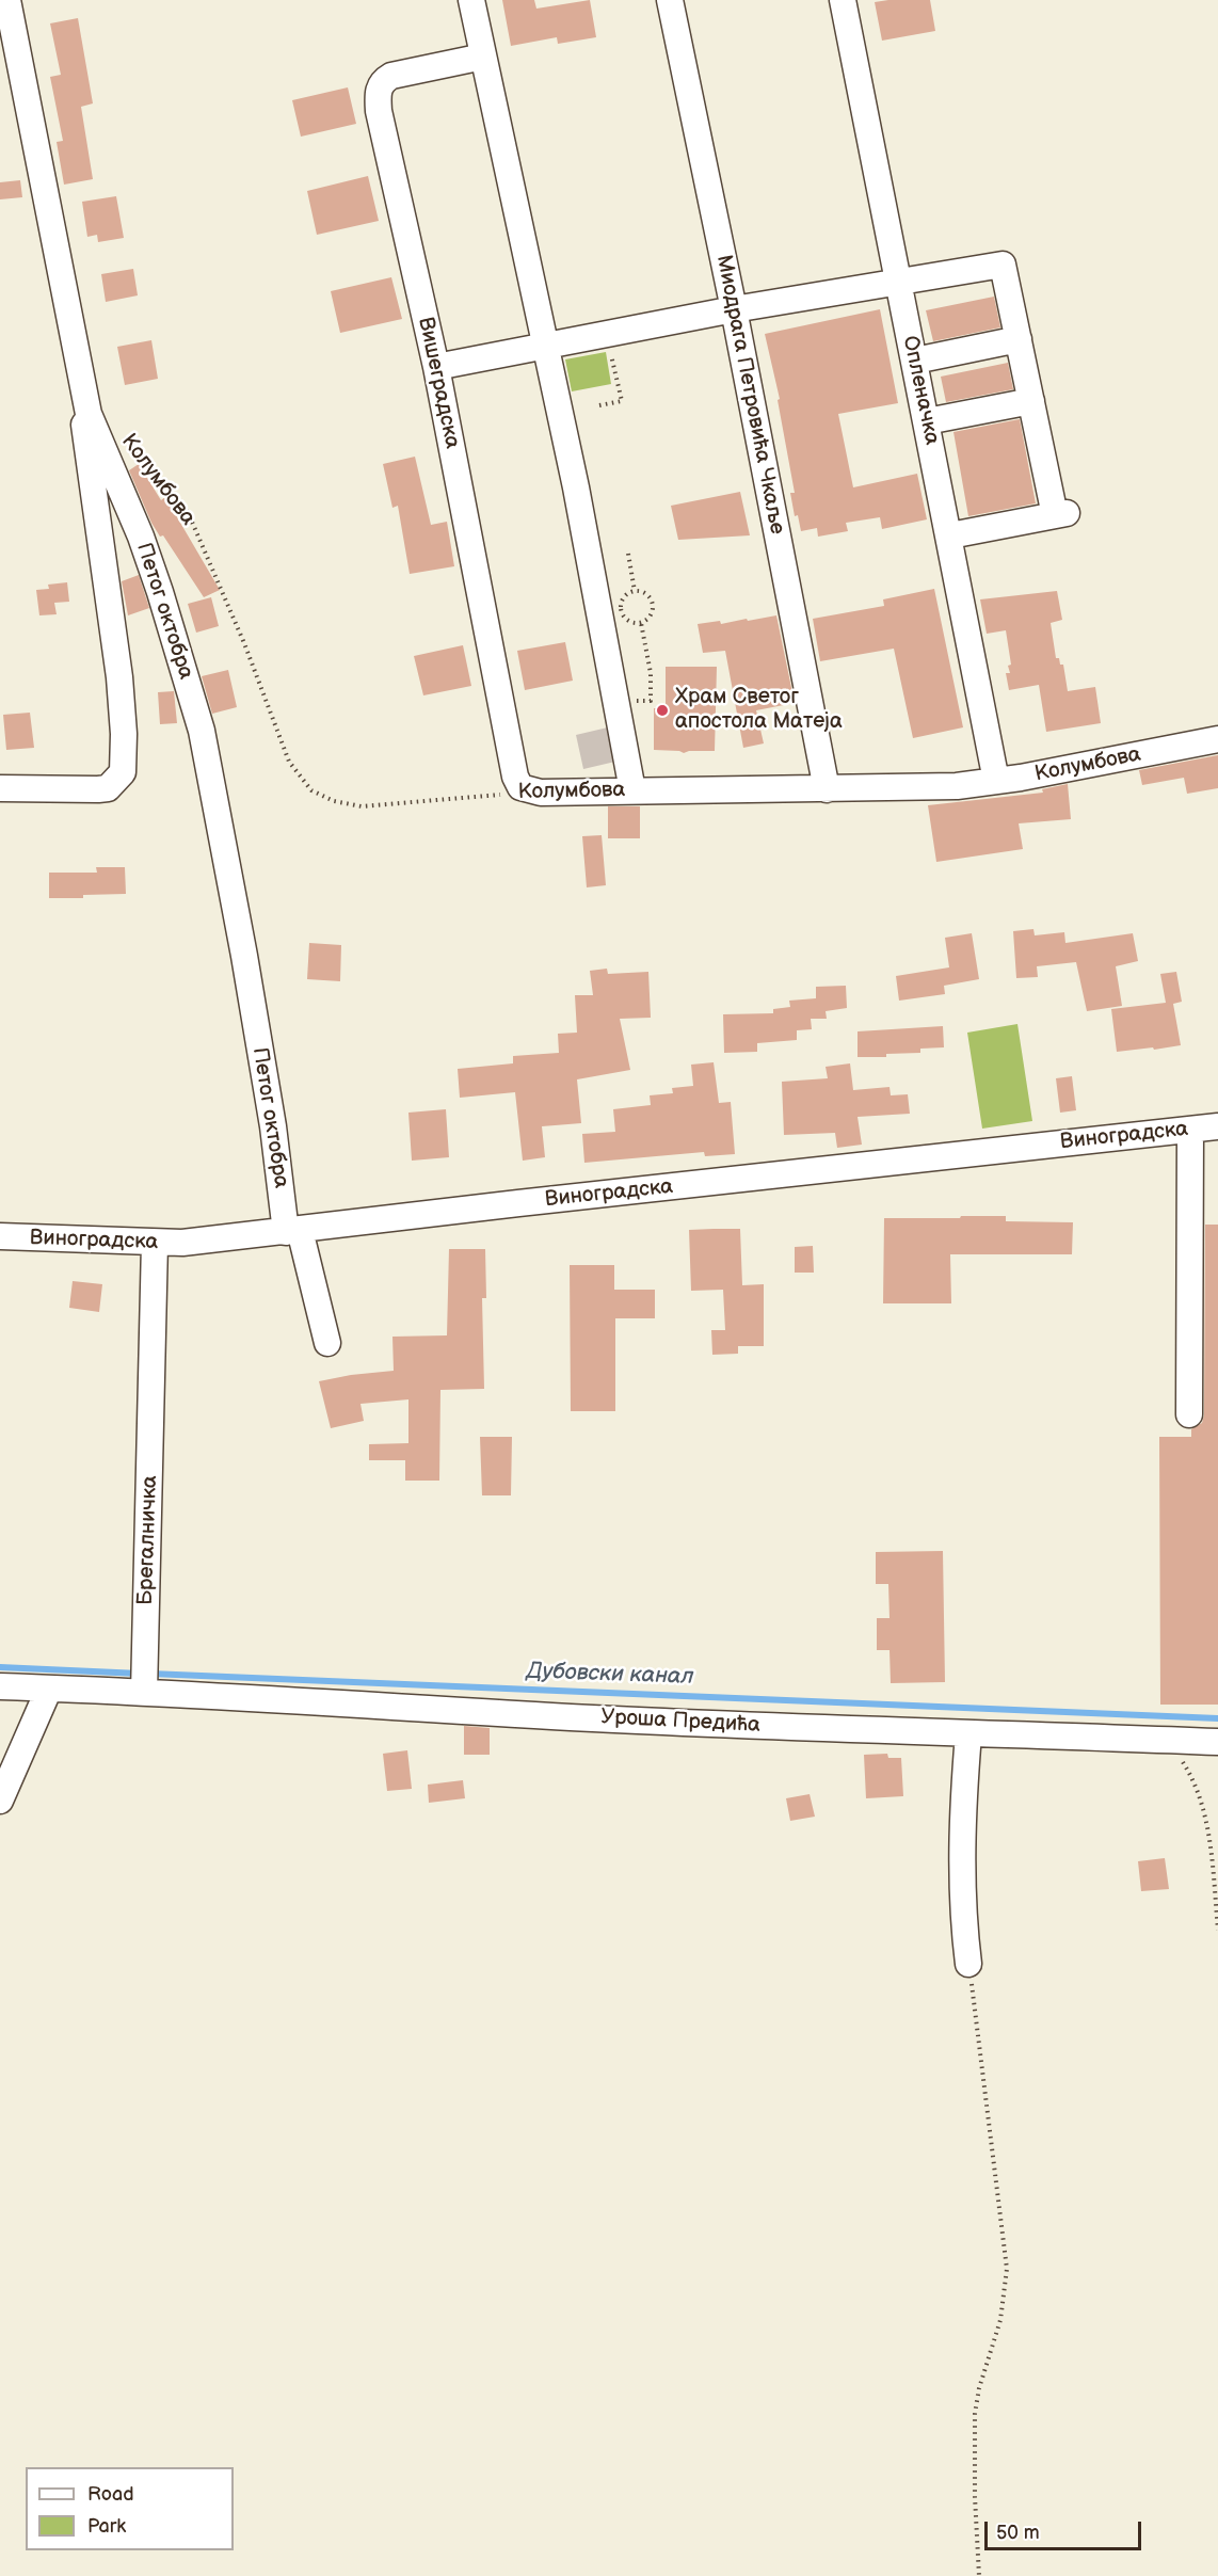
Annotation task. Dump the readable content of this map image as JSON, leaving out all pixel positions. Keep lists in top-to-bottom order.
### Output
{
  "streets": {
    "street": [
      "Вишеградска",
      "Опленачка",
      "Миодрага Петровића Чкаље",
      "Колумбова",
      "Петог октобра",
      "Виноградска",
      "Брегалничка",
      "Уроша Предића"
    ]
  },
  "crossings": [
    ["Вишеградска", "Колумбова"],
    ["Опленачка", "Колумбова"],
    ["Миодрага Петровића Чкаље", "Колумбова"],
    ["Петог октобра", "Виноградска"],
    ["Виноградска", "Брегалничка"],
    ["Брегалничка", "Уроша Предића"]
  ],
  "water": ["Дубовски канал"],
  "places": ["Храм Светог апостола Матеја"],
  "legend": ["Road", "Park"],
  "scale_bar": "50 m"
}
